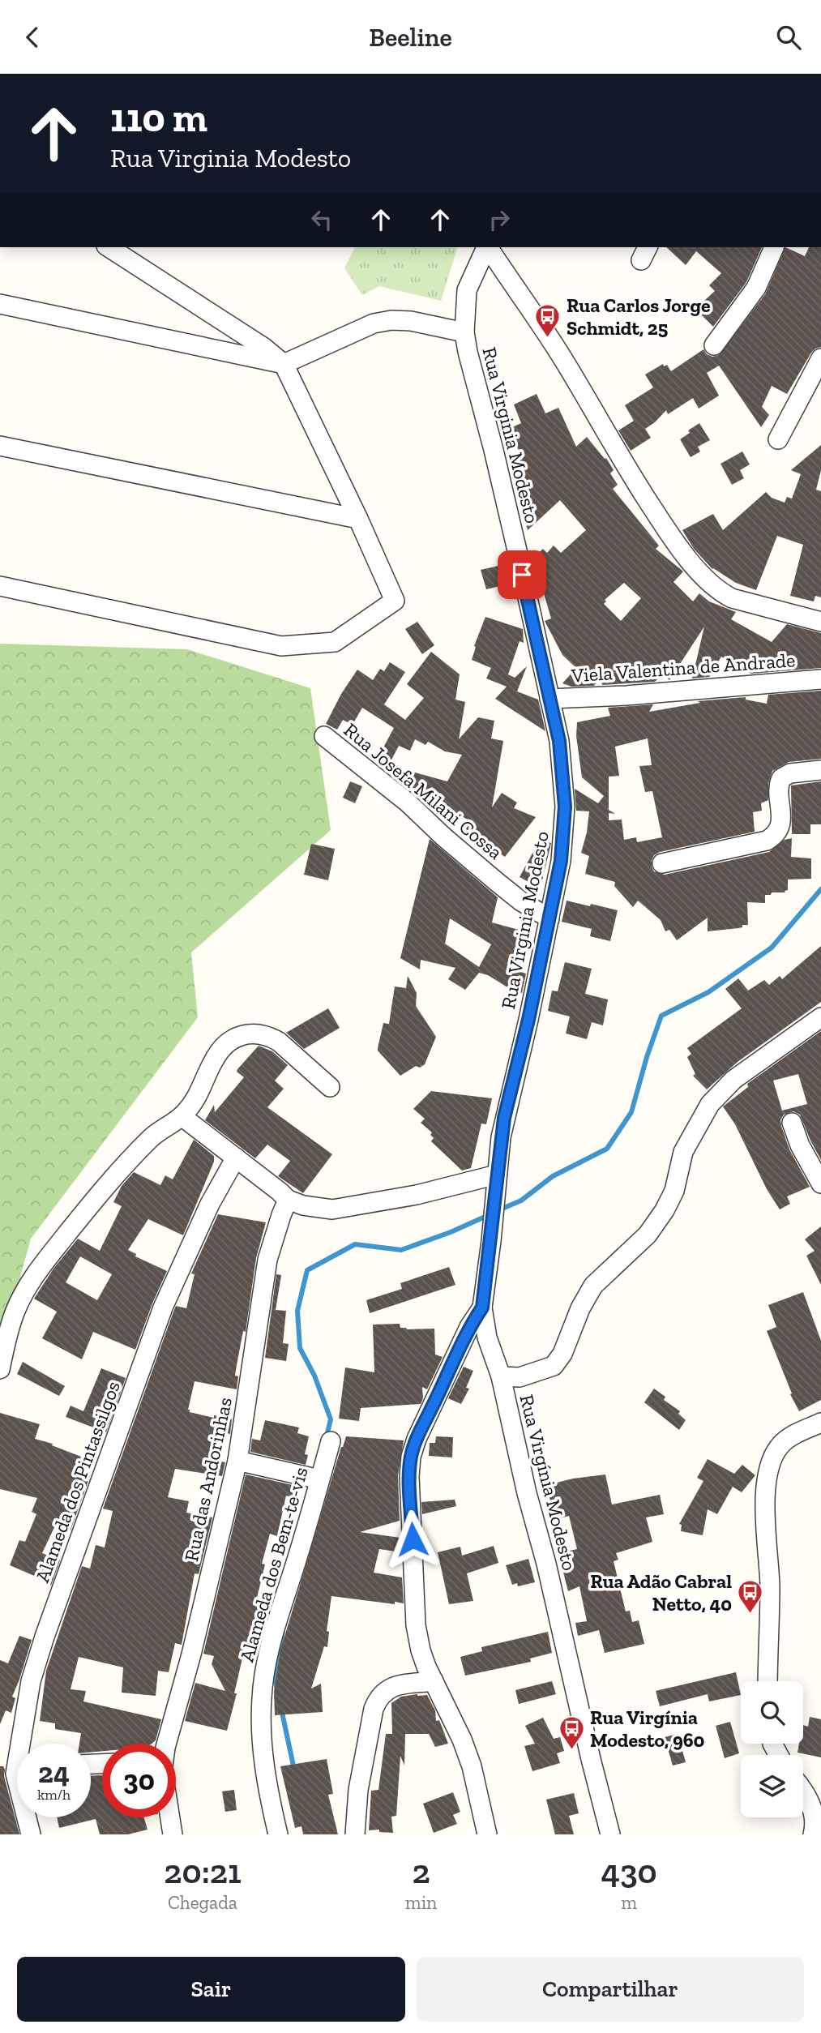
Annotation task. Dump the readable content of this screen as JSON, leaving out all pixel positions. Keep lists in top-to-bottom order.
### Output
{
  "streets": {
    "street": [
      "Rua Virginia Modesto",
      "Viela Valentina de Andrade",
      "Rua Josefa Milani Cossa",
      "Rua das Andorinhas",
      "Alameda dos Pintassilgos",
      "Rua Virgínia Modesto",
      "Alameda dos Bem-te-vis"
    ]
  },
  "crossings": [
    ["Rua Virginia Modesto", "Viela Valentina de Andrade"],
    ["Rua Virginia Modesto", "Rua Josefa Milani Cossa"],
    ["Rua Virginia Modesto", "Rua Virgínia Modesto"]
  ],
  "places": {
    "bus stop": ["Rua Carlos Jorge Schmidt, 25", "Rua Adão Cabral Netto, 40", "Rua Virgínia Modesto, 960"]
  },
  "page": {
    "header": "Beeline",
    "turn": ["110 m", "Rua Virginia Modesto"],
    "speed": "24 km/h",
    "limit": "30",
    "eta": [
      "20:21",
      "Chegada",
      "2",
      "min",
      "430",
      "m"
    ],
    "buttons": ["Sair", "Compartilhar"]
  }
}
